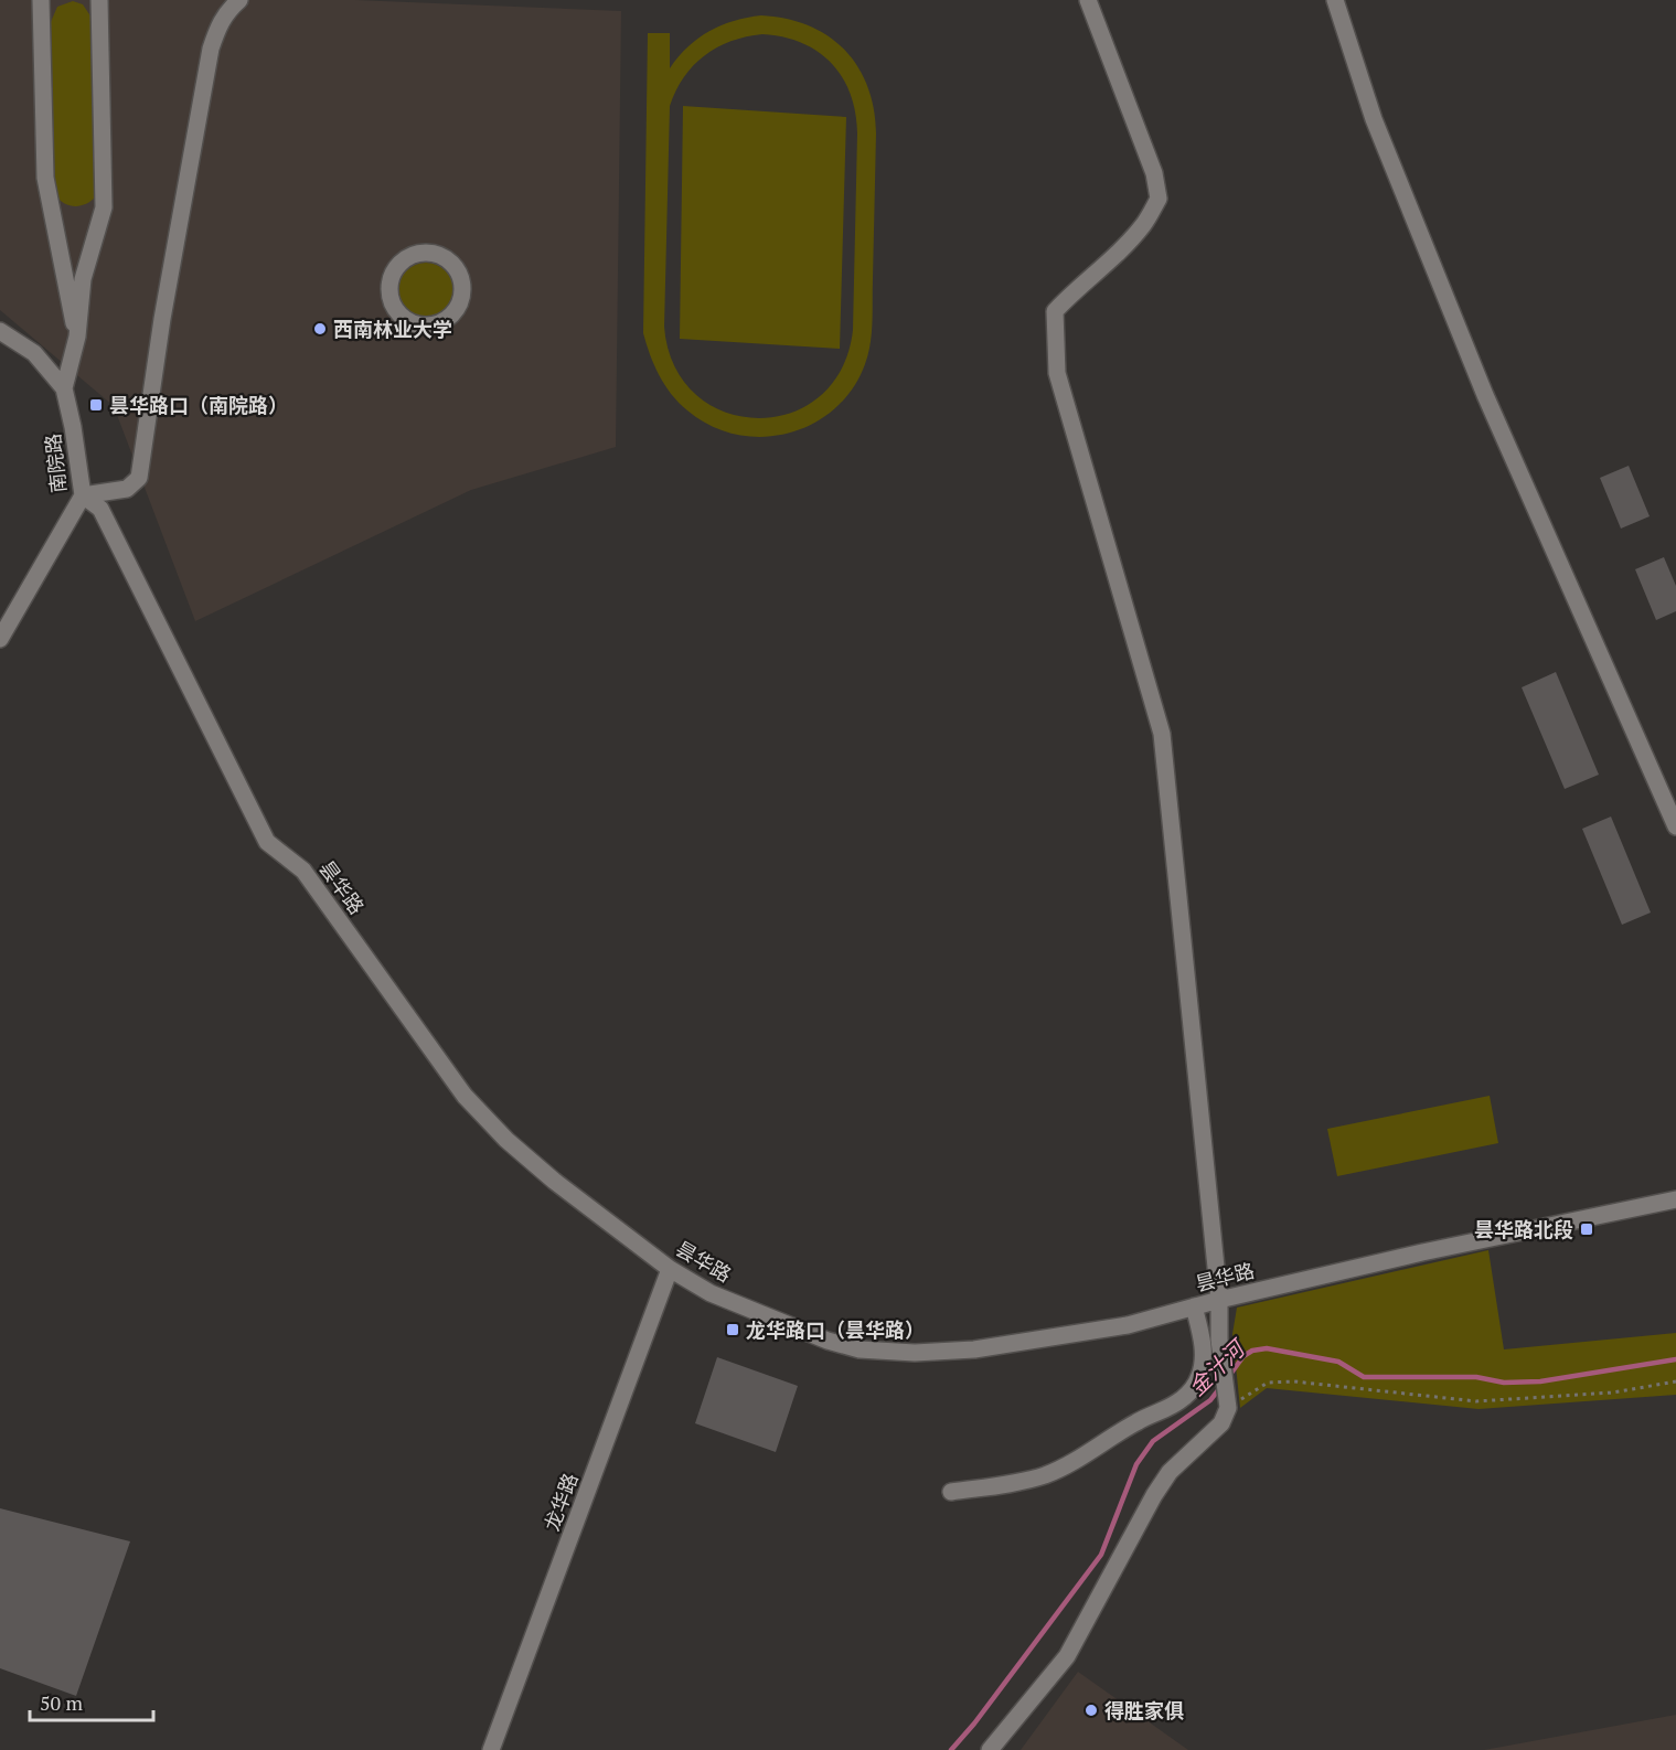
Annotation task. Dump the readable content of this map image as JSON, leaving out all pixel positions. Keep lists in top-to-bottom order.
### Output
{
  "streets": {
    "street": ["南院路", "昙华路", "龙华路"]
  },
  "crossings": [
    ["南院路", "昙华路"],
    ["昙华路", "龙华路"]
  ],
  "water": ["金汁河"],
  "places": {
    "other": ["西南林业大学", "得胜家俱"],
    "transit": ["昙华路口（南院路）", "昙华路北段", "龙华路口（昙华路）"]
  },
  "scale_bar": "50 m"
}
